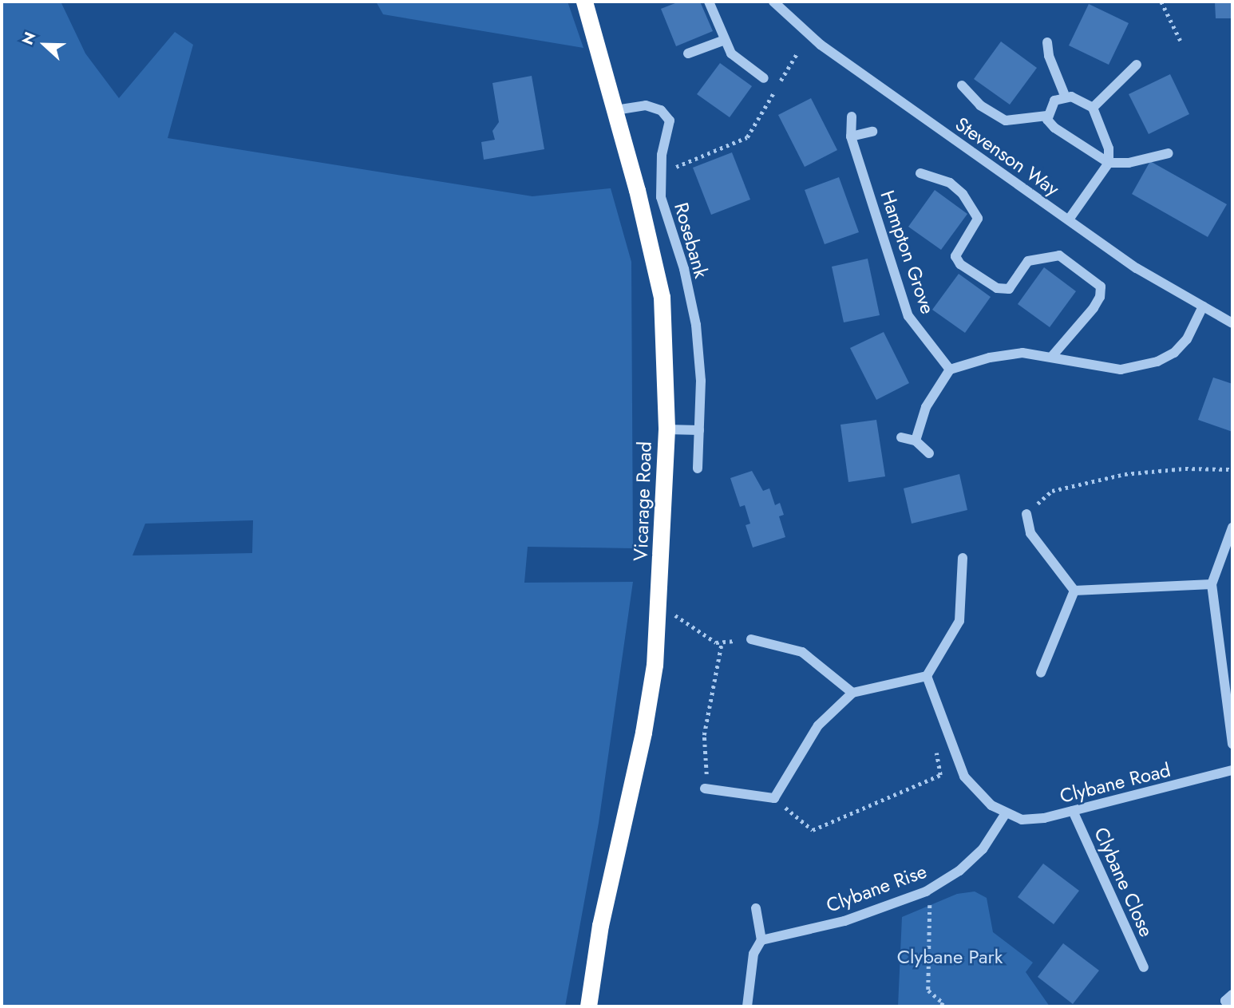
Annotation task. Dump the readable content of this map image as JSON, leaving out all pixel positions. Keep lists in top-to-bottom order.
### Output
{
  "streets": {
    "highway": ["Vicarage Road"],
    "street": [
      "Stevenson Way",
      "Rosebank",
      "Hampton Grove",
      "Clybane Road",
      "Clybane Close",
      "Clybane Rise"
    ]
  },
  "crossings": [
    ["Rosebank", "Vicarage Road"],
    ["Clybane Road", "Clybane Close"],
    ["Clybane Road", "Clybane Rise"]
  ],
  "parks": ["Clybane Park"],
  "north": "left"
}
